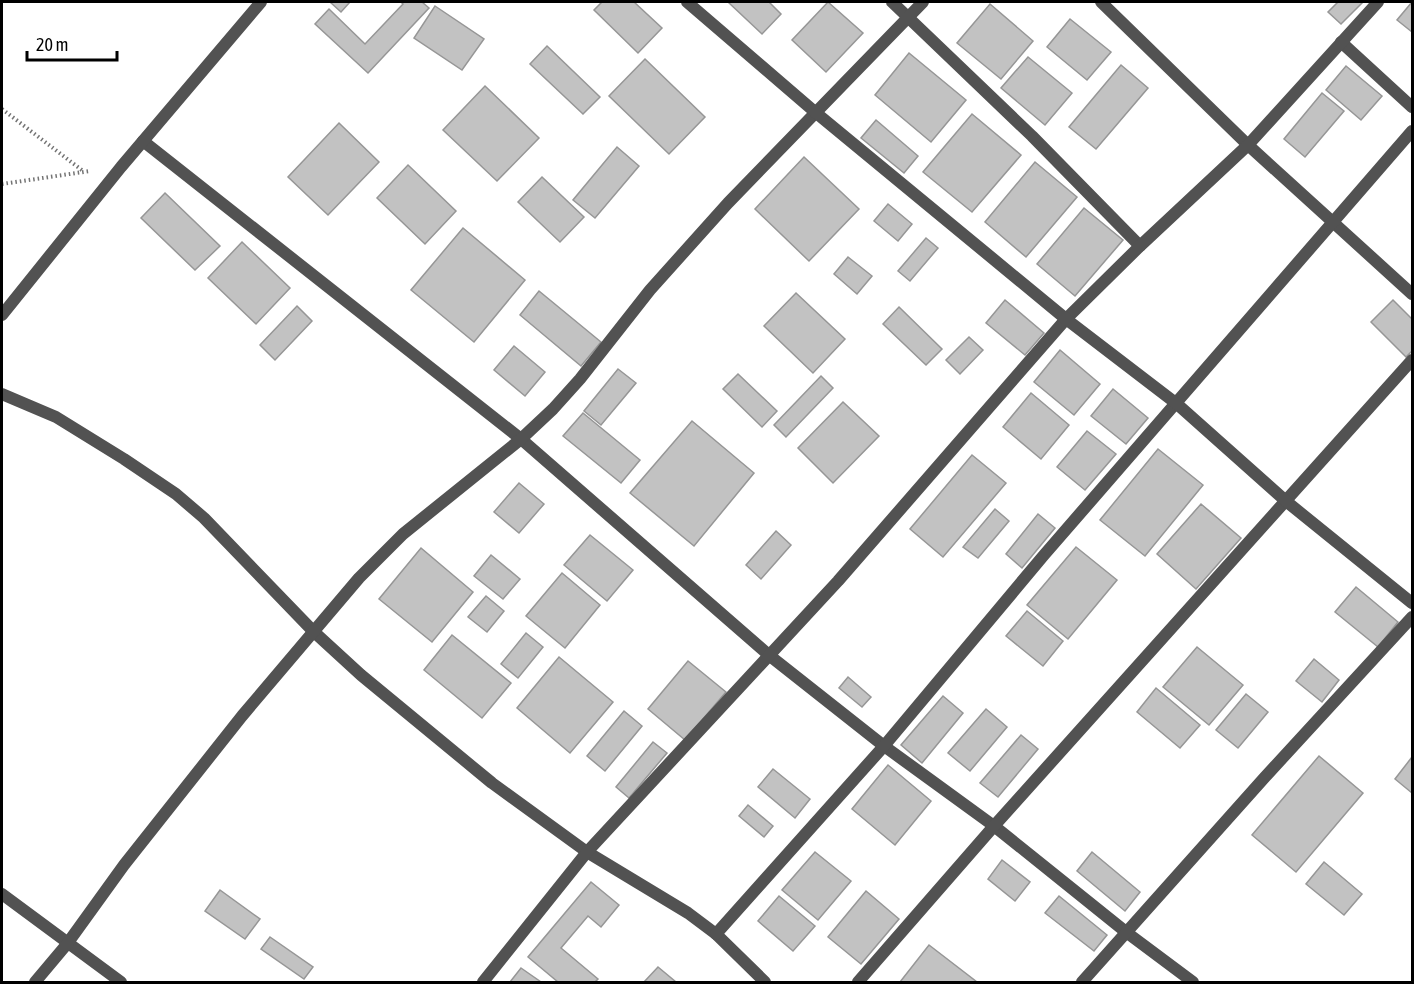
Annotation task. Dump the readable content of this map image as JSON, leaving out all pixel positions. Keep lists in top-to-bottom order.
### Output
{
  "scale_bar": "20 m"
}
